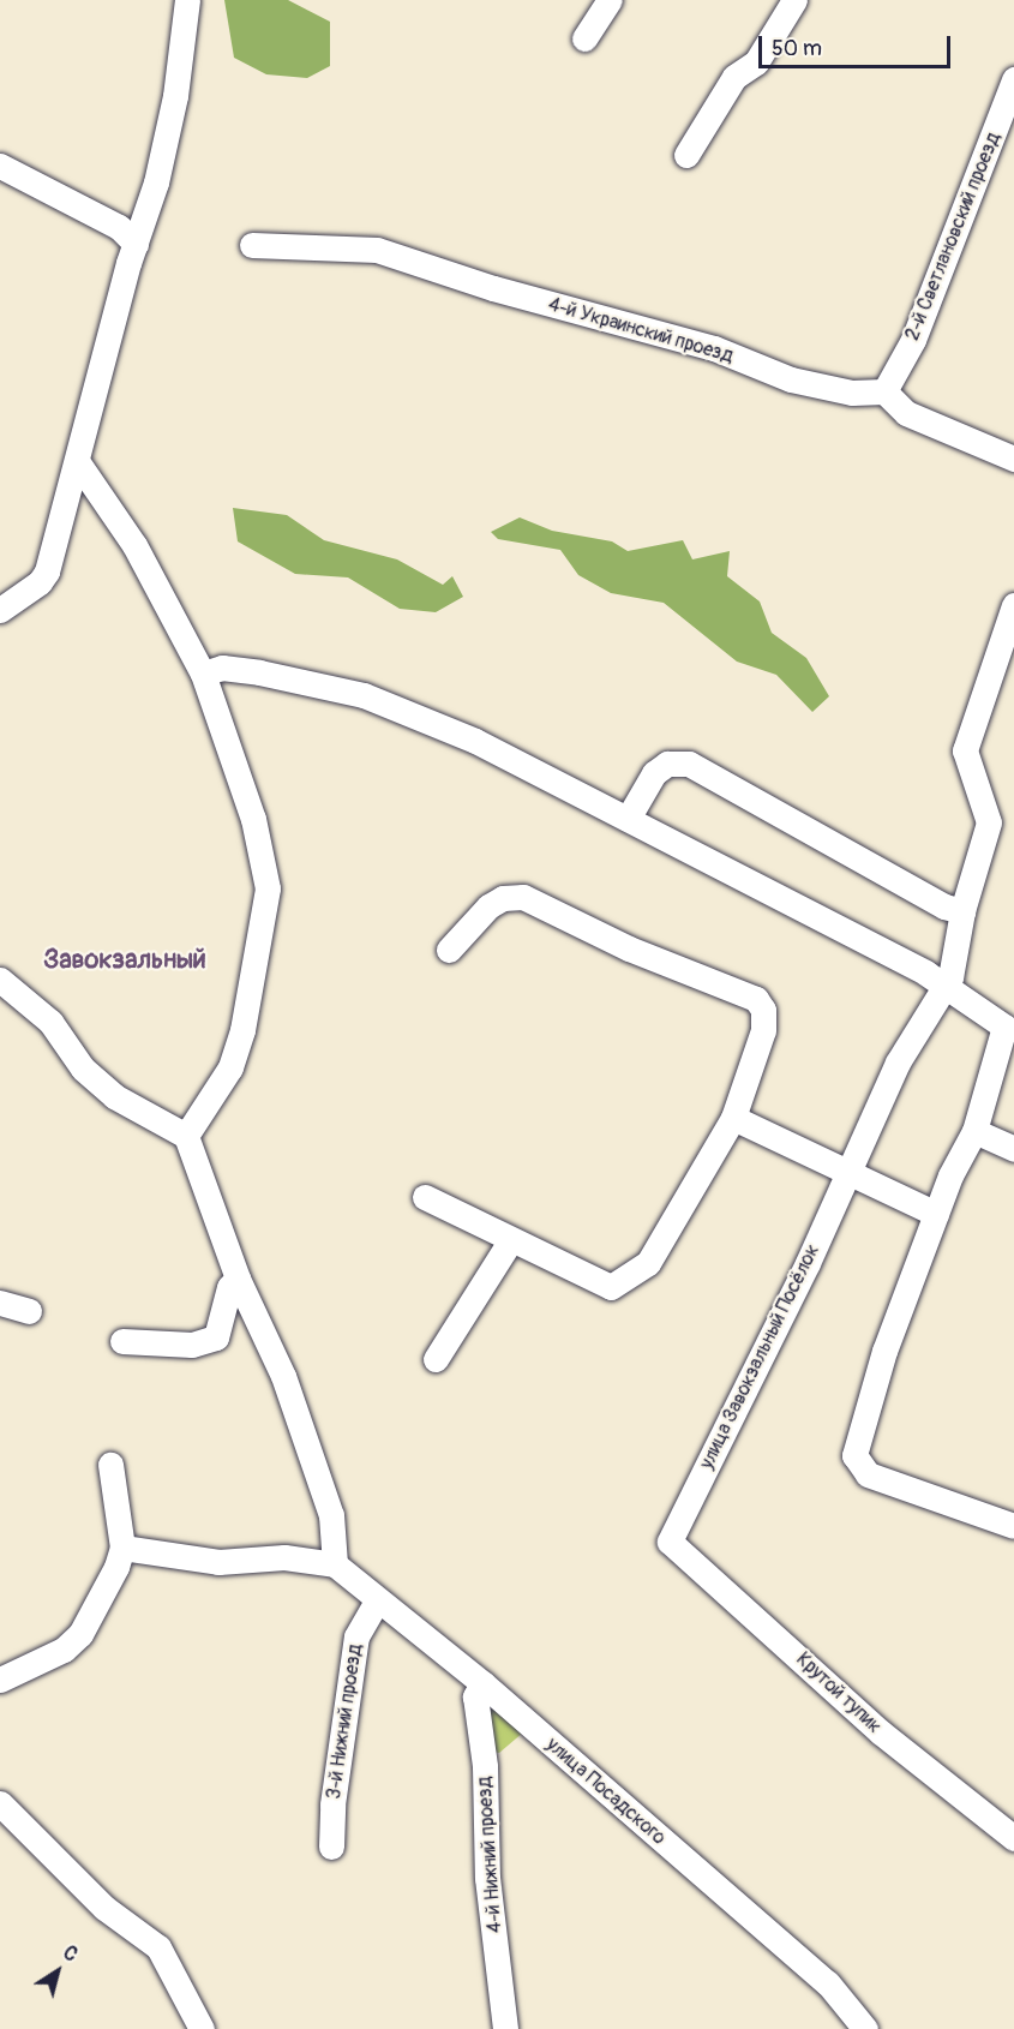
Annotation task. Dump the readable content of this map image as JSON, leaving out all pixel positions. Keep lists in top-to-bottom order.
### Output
{
  "streets": {
    "street": [
      "2-й Светлановский проезд",
      "4-й Украинский проезд",
      "улица Завокзальный Посёлок",
      "Крутой тупик",
      "3-й Нижний проезд",
      "улица Посадского",
      "4-й Нижний проезд"
    ]
  },
  "crossings": [
    ["2-й Светлановский проезд", "4-й Украинский проезд"],
    ["улица Завокзальный Посёлок", "Крутой тупик"],
    ["3-й Нижний проезд", "улица Посадского"],
    ["улица Посадского", "4-й Нижний проезд"]
  ],
  "districts": ["Завокзальный"],
  "scale_bar": "50 m",
  "north": "top right"
}
